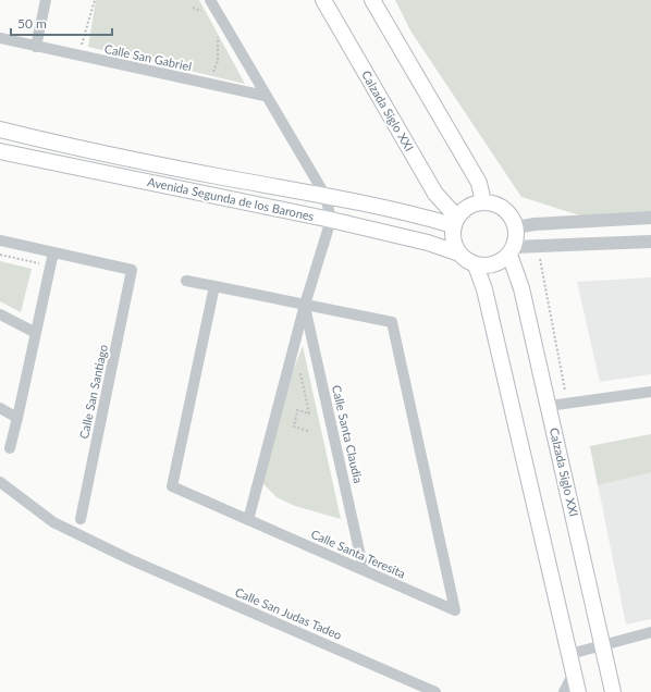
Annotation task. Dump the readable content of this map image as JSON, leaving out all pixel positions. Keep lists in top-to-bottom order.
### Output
{
  "streets": {
    "main road": ["Calzada Siglo XXI", "Avenida Segunda de los Barones"],
    "street": [
      "Calle San Gabriel",
      "Calle San Santiago",
      "Calle Santa Claudia",
      "Calle Santa Teresita",
      "Calle San Judas Tadeo"
    ]
  },
  "crossings": [
    ["Calzada Siglo XXI", "Avenida Segunda de los Barones"],
    ["Calle Santa Claudia", "Calle Santa Teresita"]
  ],
  "scale_bar": "50 m"
}
